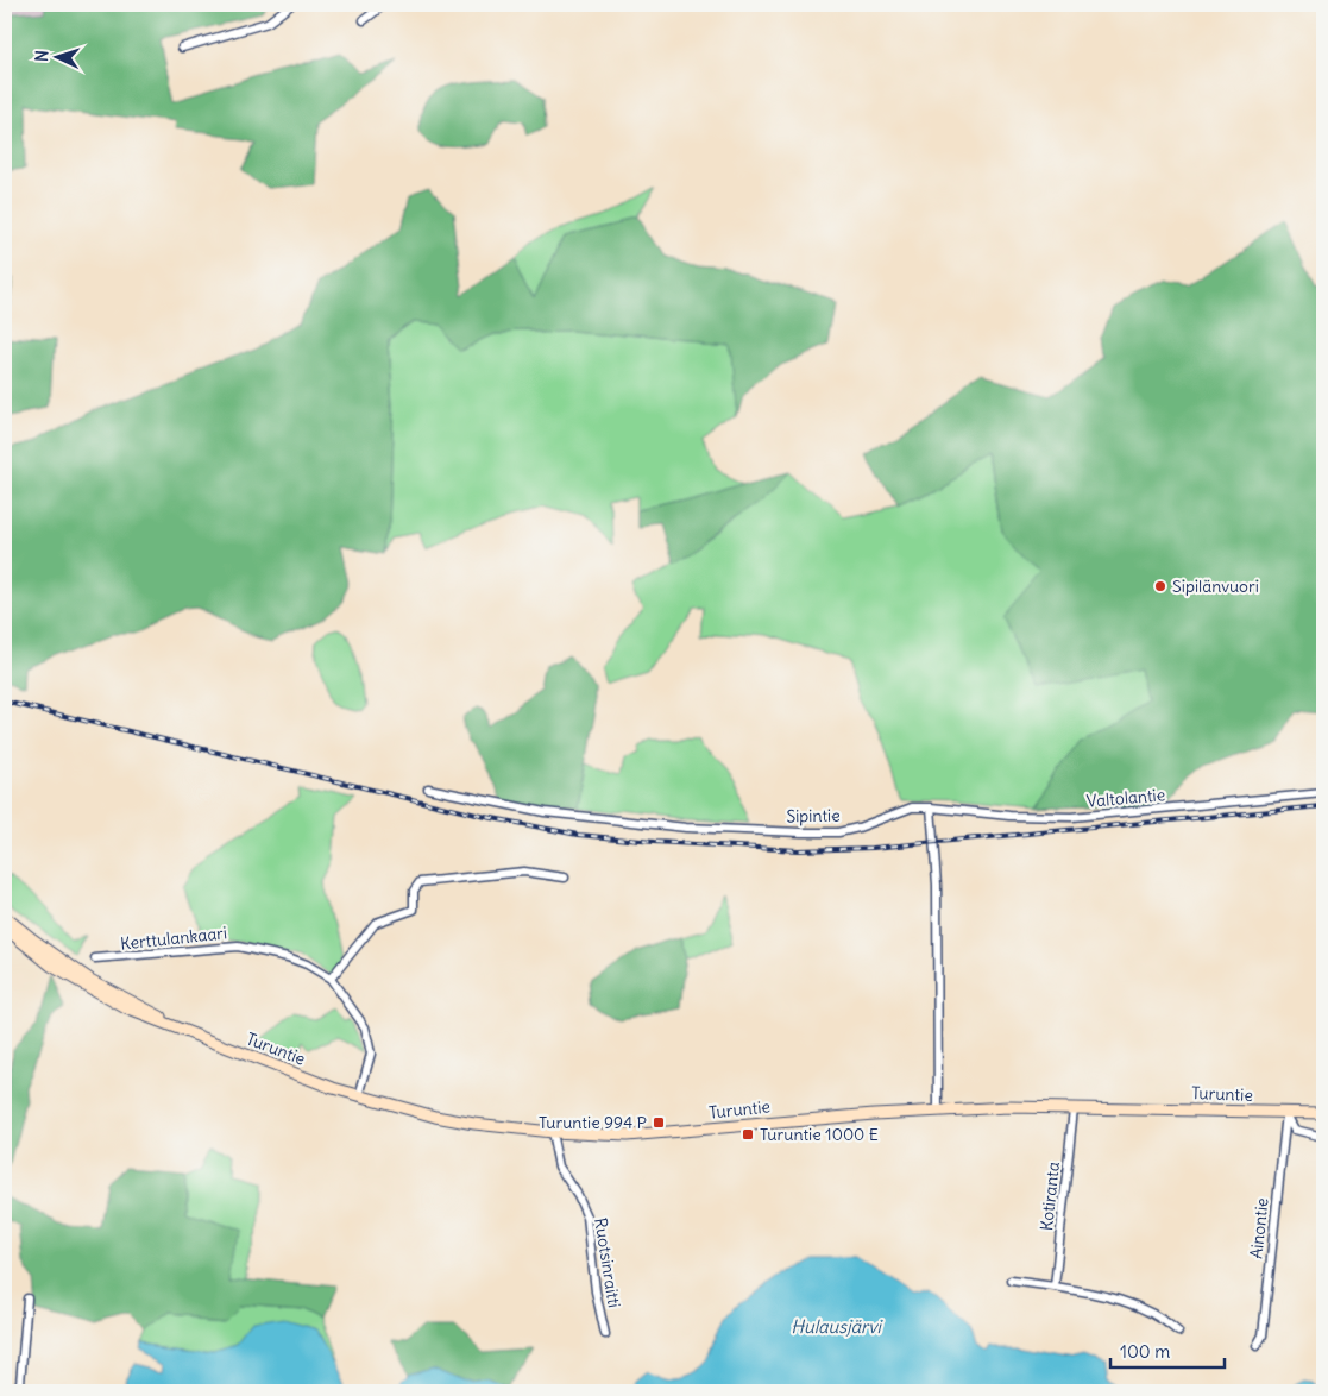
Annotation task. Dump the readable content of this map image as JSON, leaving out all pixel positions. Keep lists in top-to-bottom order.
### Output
{
  "streets": {
    "main road": ["Turuntie"],
    "street": [
      "Valtolantie",
      "Sipintie",
      "Kerttulankaari",
      "Kotiranta",
      "Ainontie",
      "Ruotsinraitti"
    ]
  },
  "crossings": [
    ["Valtolantie", "Sipintie"],
    ["Kerttulankaari", "Turuntie"],
    ["Turuntie", "Kotiranta"],
    ["Turuntie", "Ainontie"],
    ["Turuntie", "Ruotsinraitti"]
  ],
  "water": ["Hulausjärvi"],
  "places": {
    "other": ["Sipilänvuori"],
    "transit": ["Turuntie 994 P", "Turuntie 1000 E"]
  },
  "scale_bar": "100 m",
  "north": "left"
}
